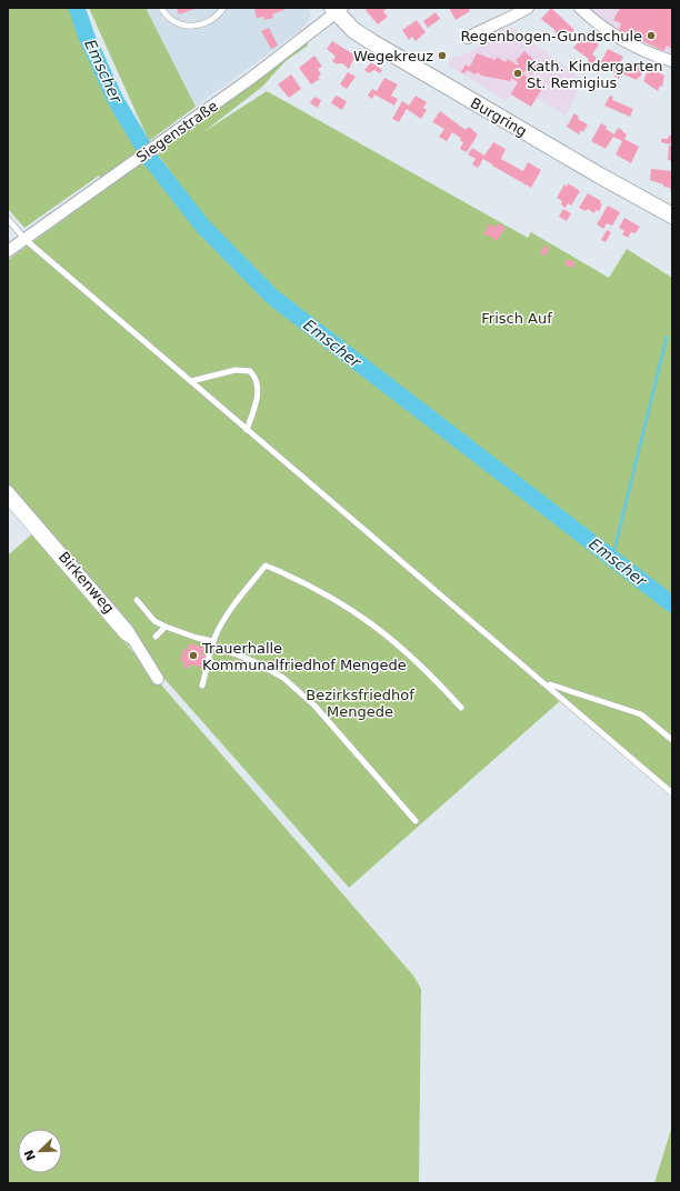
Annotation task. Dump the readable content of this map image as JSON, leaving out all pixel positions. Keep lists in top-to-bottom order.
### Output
{
  "streets": {
    "main road": ["Burgring"],
    "street": ["Siegenstraße", "Birkenweg"]
  },
  "crossings": [
    ["Burgring", "Siegenstraße"]
  ],
  "water": ["Emscher"],
  "parks": ["Frisch Auf", "Bezirksfriedhof Mengede"],
  "places": [
    "Regenbogen-Gundschule",
    "Wegekreuz",
    "Kath. Kindergarten St. Remigius",
    "Trauerhalle Kommunalfriedhof Mengede"
  ],
  "north": "bottom left"
}
